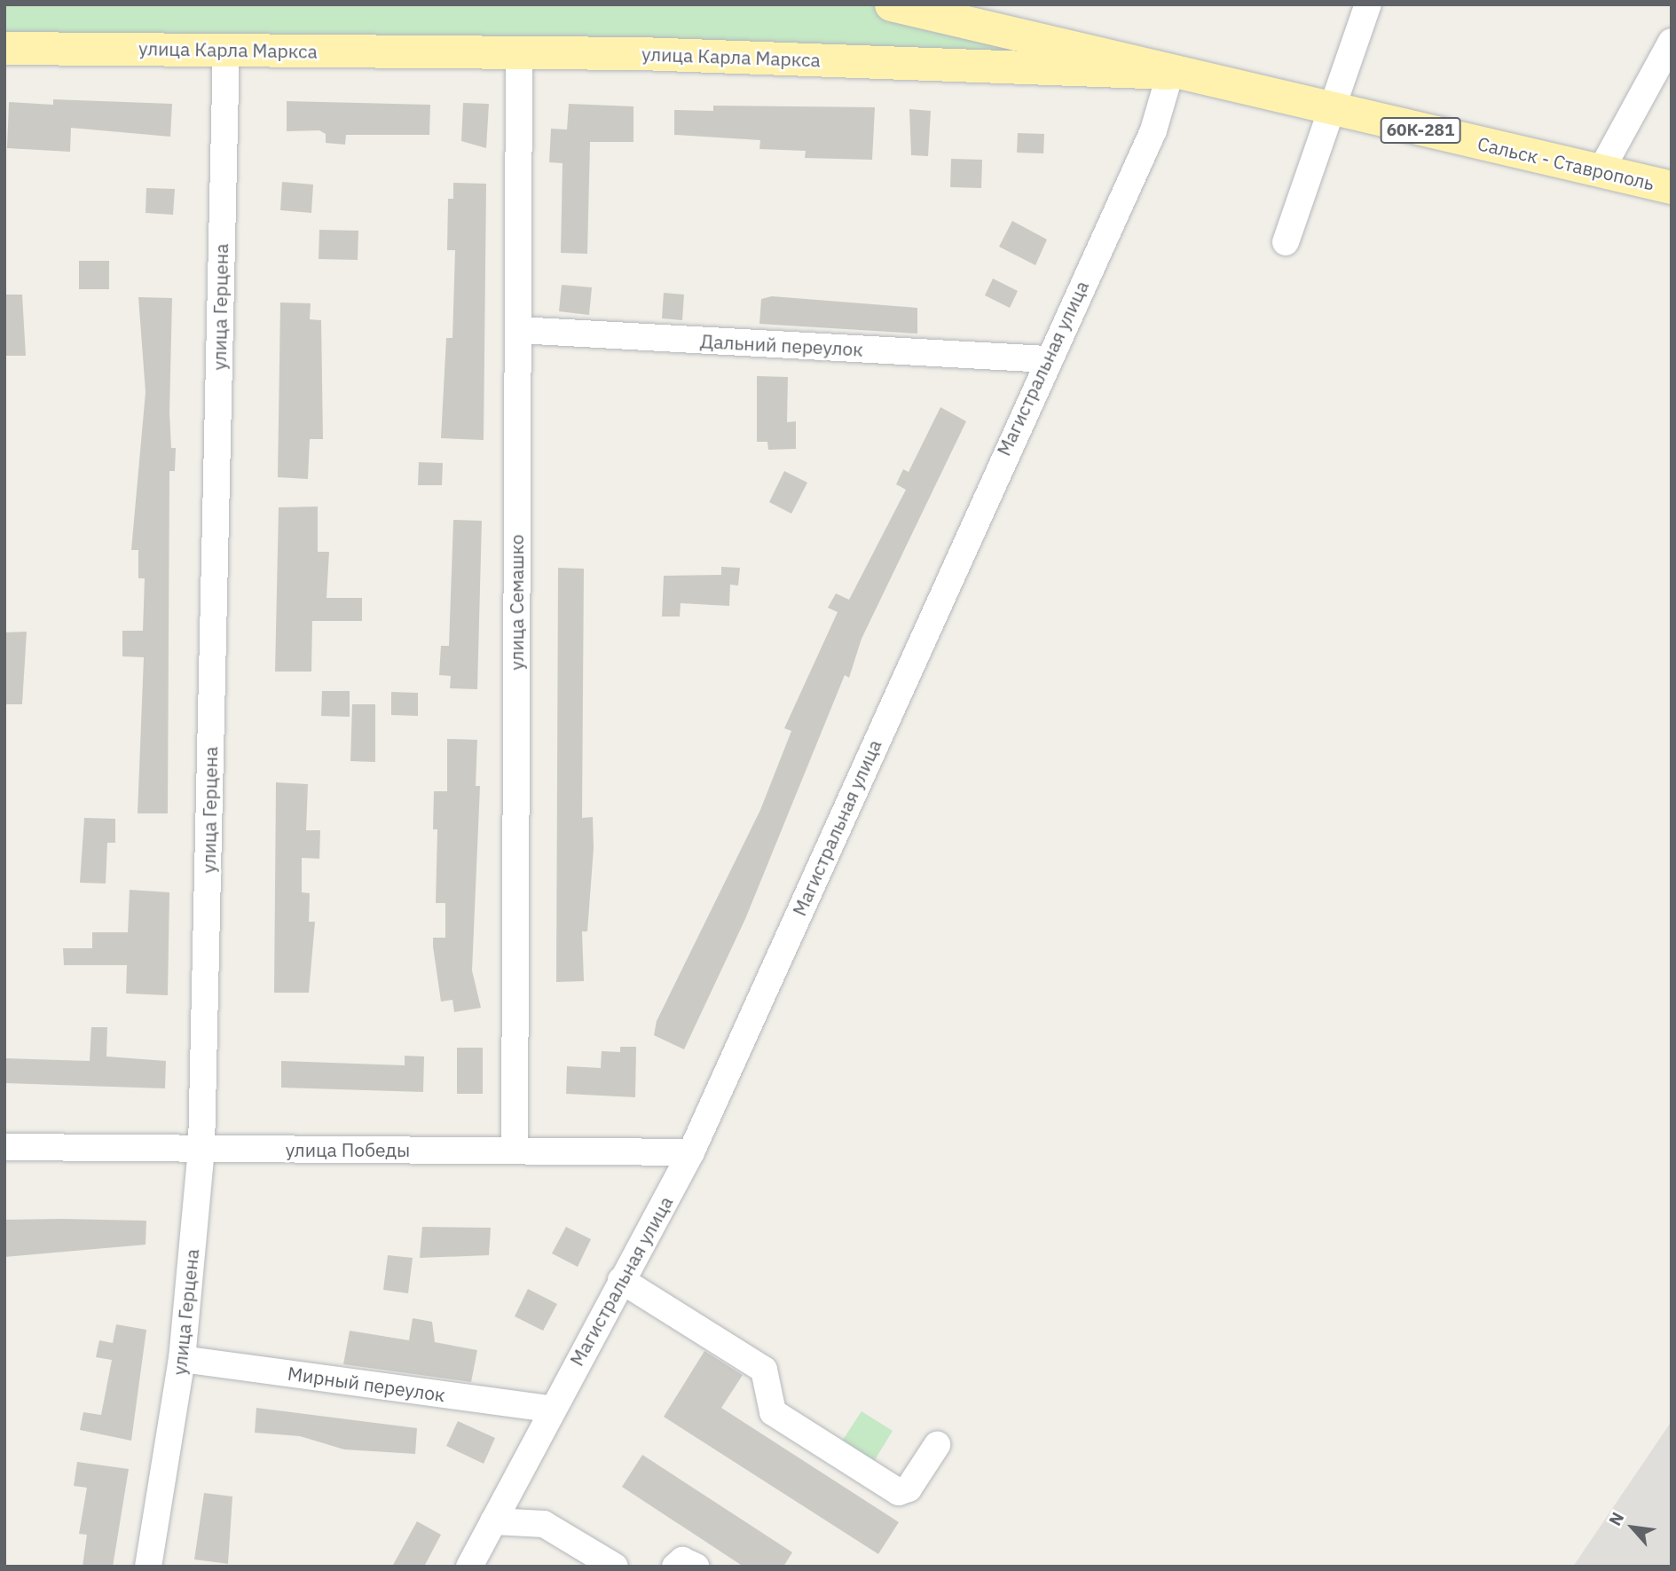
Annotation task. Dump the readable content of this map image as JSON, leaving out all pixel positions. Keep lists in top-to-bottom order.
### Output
{
  "streets": {
    "main road": ["улица Карла Маркса", "60К-281", "Сальск - Ставрополь"],
    "street": [
      "улица Герцена",
      "Дальний переулок",
      "Магистральная улица",
      "улица Семашко",
      "улица Победы",
      "Мирный переулок"
    ]
  },
  "crossings": [
    ["улица Карла Маркса", "Сальск - Ставрополь"],
    ["улица Карла Маркса", "улица Герцена"],
    ["улица Карла Маркса", "Магистральная улица"],
    ["улица Карла Маркса", "улица Семашко"],
    ["Сальск - Ставрополь", "Магистральная улица"],
    ["улица Герцена", "улица Победы"],
    ["улица Герцена", "Мирный переулок"],
    ["Дальний переулок", "Магистральная улица"],
    ["Дальний переулок", "улица Семашко"],
    ["Магистральная улица", "улица Победы"],
    ["Магистральная улица", "Мирный переулок"],
    ["улица Семашко", "улица Победы"]
  ],
  "north": "top left"
}
